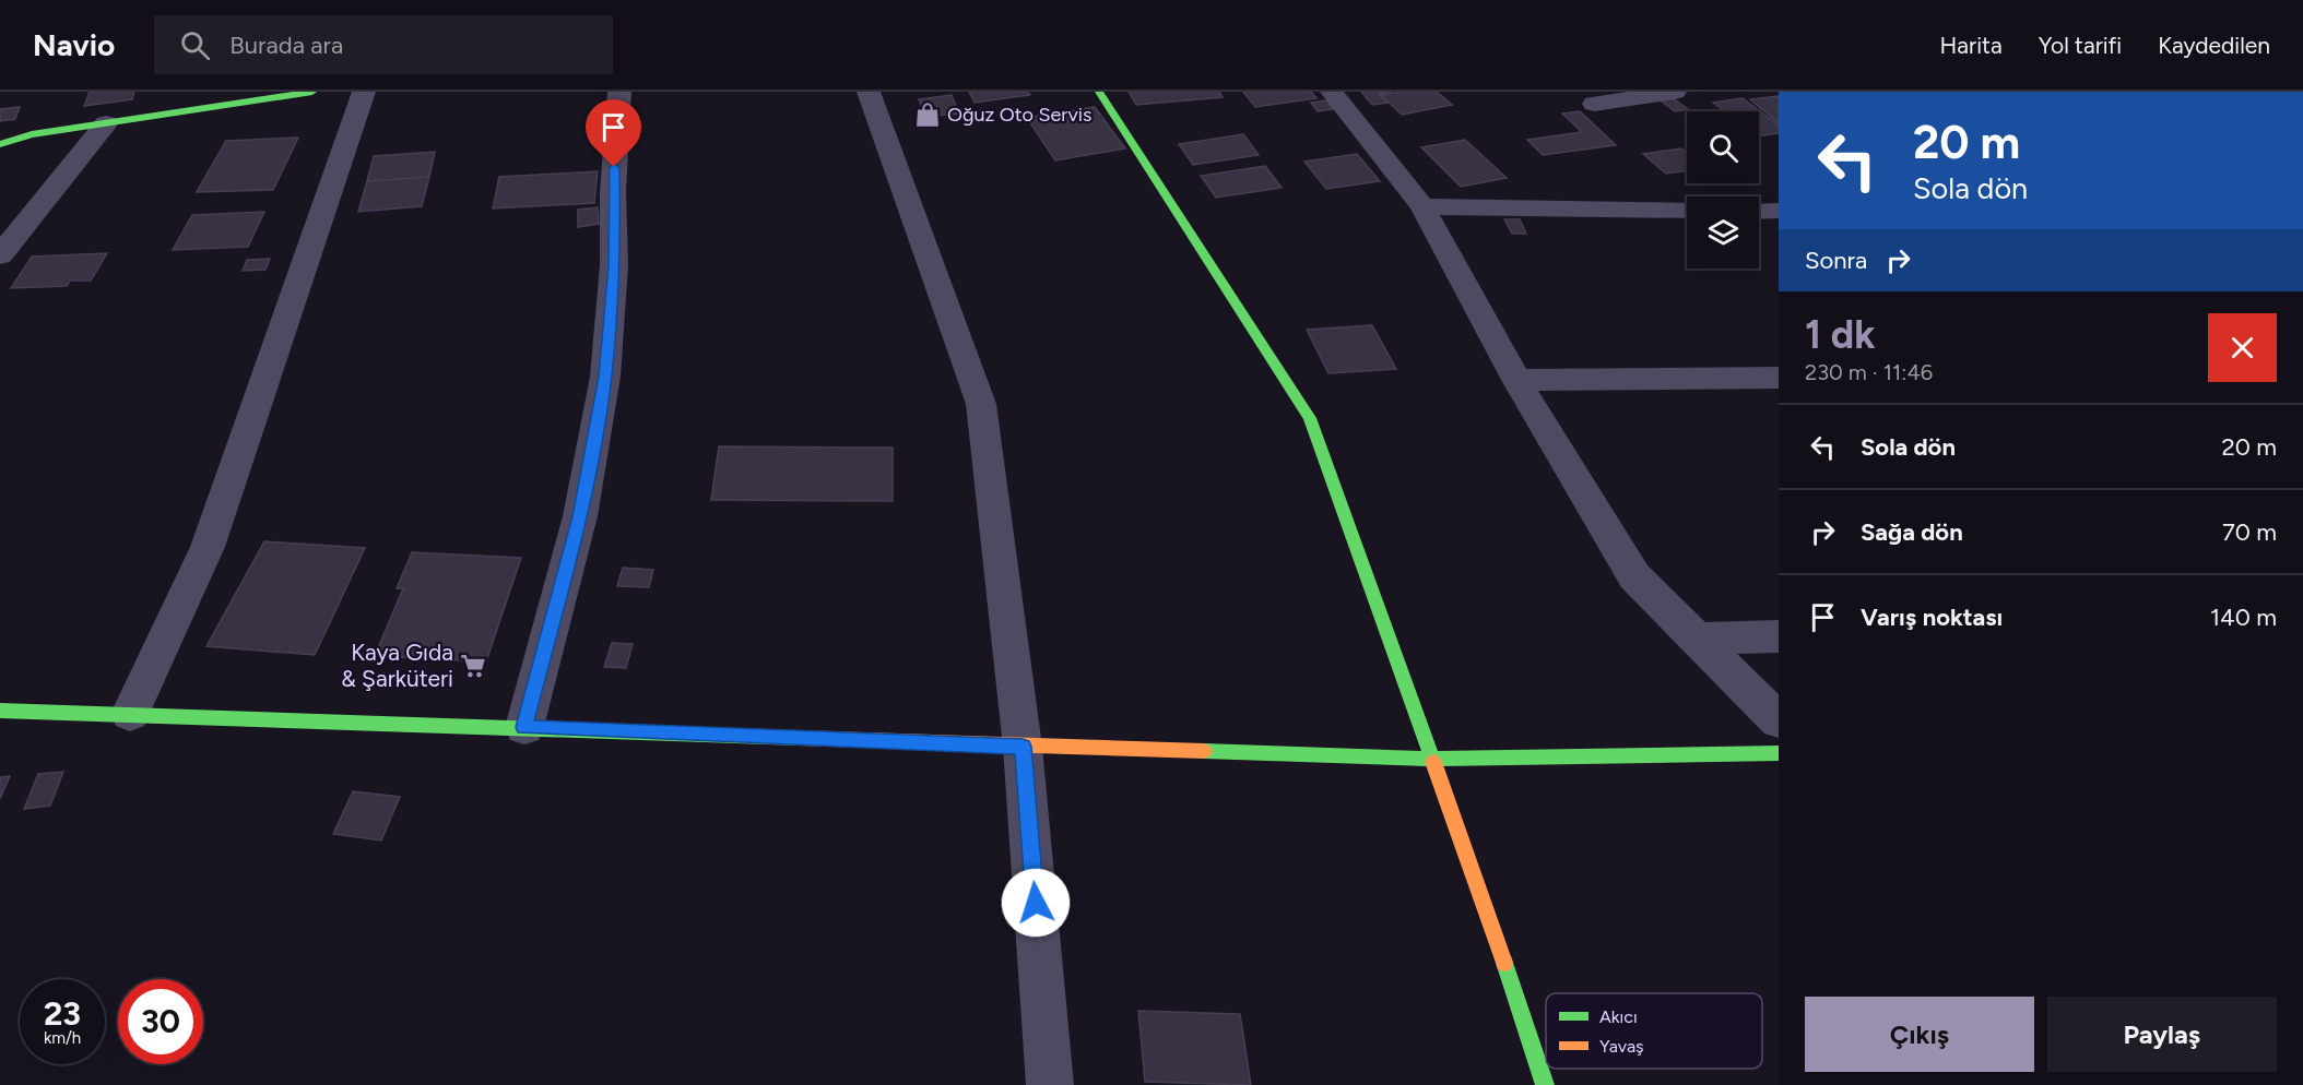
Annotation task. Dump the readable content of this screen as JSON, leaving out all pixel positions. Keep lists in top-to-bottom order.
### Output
{
  "places": {
    "shop": ["Oğuz Oto Servis"],
    "supermarket": ["Kaya Gıda & Şarküteri"]
  },
  "legend": ["Akıcı", "Yavaş"],
  "page": {
    "header": "Navio",
    "search": "Burada ara",
    "nav": ["Harita", "Yol tarifi", "Kaydedilen"],
    "turn": ["20 m", "Sola dön"],
    "then": "Sonra",
    "heading": ["1 dk", "230 m · 11:46"],
    "list": [
      {
        "name": "Sola dön",
        "value": "20 m"
      },
      {
        "name": "Sağa dön",
        "value": "70 m"
      },
      {
        "name": "Varış noktası",
        "value": "140 m"
      }
    ],
    "speed": "23 km/h",
    "limit": "30",
    "buttons": ["Çıkış", "Paylaş"]
  }
}
